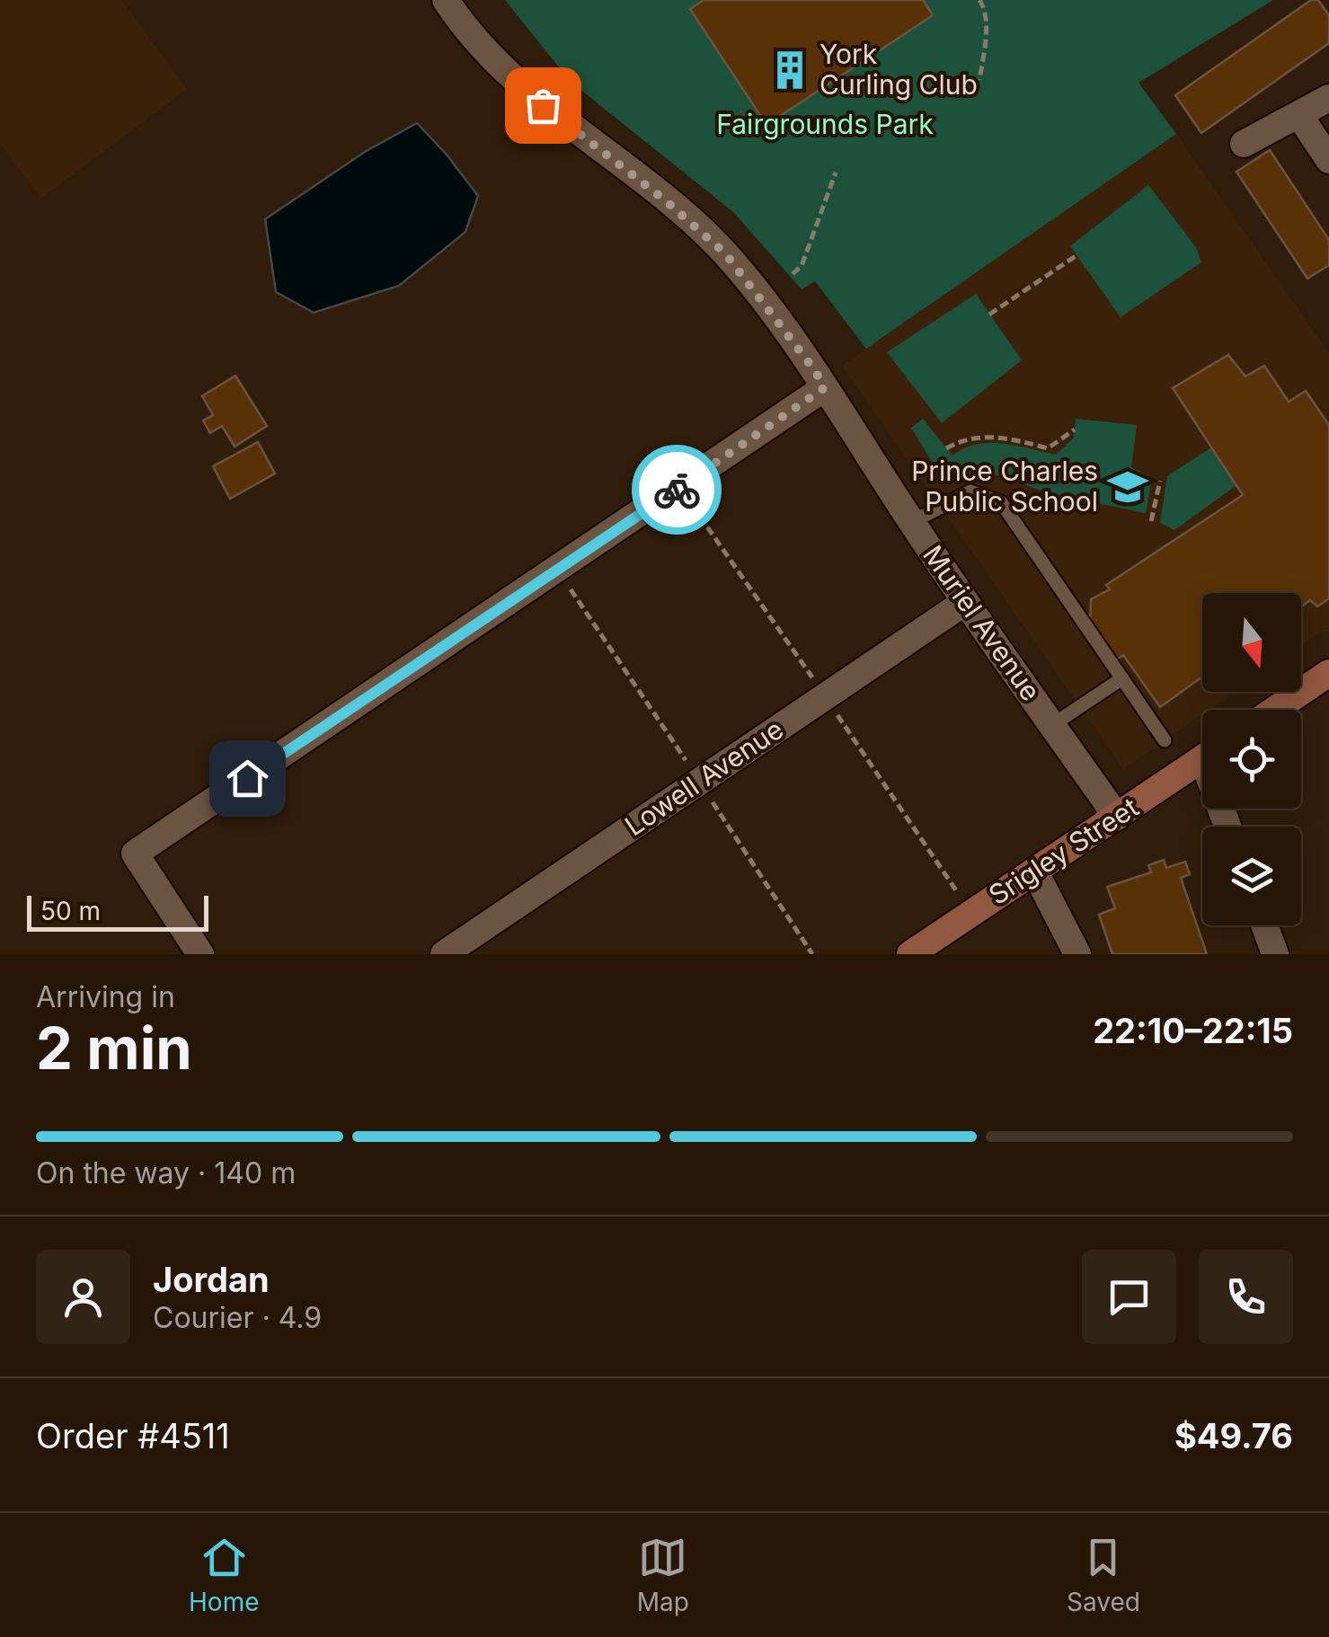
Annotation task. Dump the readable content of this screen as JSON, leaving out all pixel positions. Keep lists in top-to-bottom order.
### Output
{
  "streets": {
    "street": ["Muriel Avenue", "Lowell Avenue", "Srigley Street"]
  },
  "crossings": [
    ["Muriel Avenue", "Lowell Avenue"],
    ["Muriel Avenue", "Srigley Street"]
  ],
  "parks": ["Fairgrounds Park"],
  "places": {
    "building": ["York Curling Club"],
    "school or university": ["Prince Charles Public School"]
  },
  "scale_bar": "50 m",
  "north": "bottom",
  "page": {
    "scale": "50 m",
    "heading": ["2 min", "Arriving in", "22:10–22:15"],
    "panel": [
      "Jordan",
      "Courier · 4.9",
      "Order #4511",
      "$49.76"
    ],
    "bar": "On the way · 140 m",
    "tabs": ["Home", "Map", "Saved"]
  }
}
